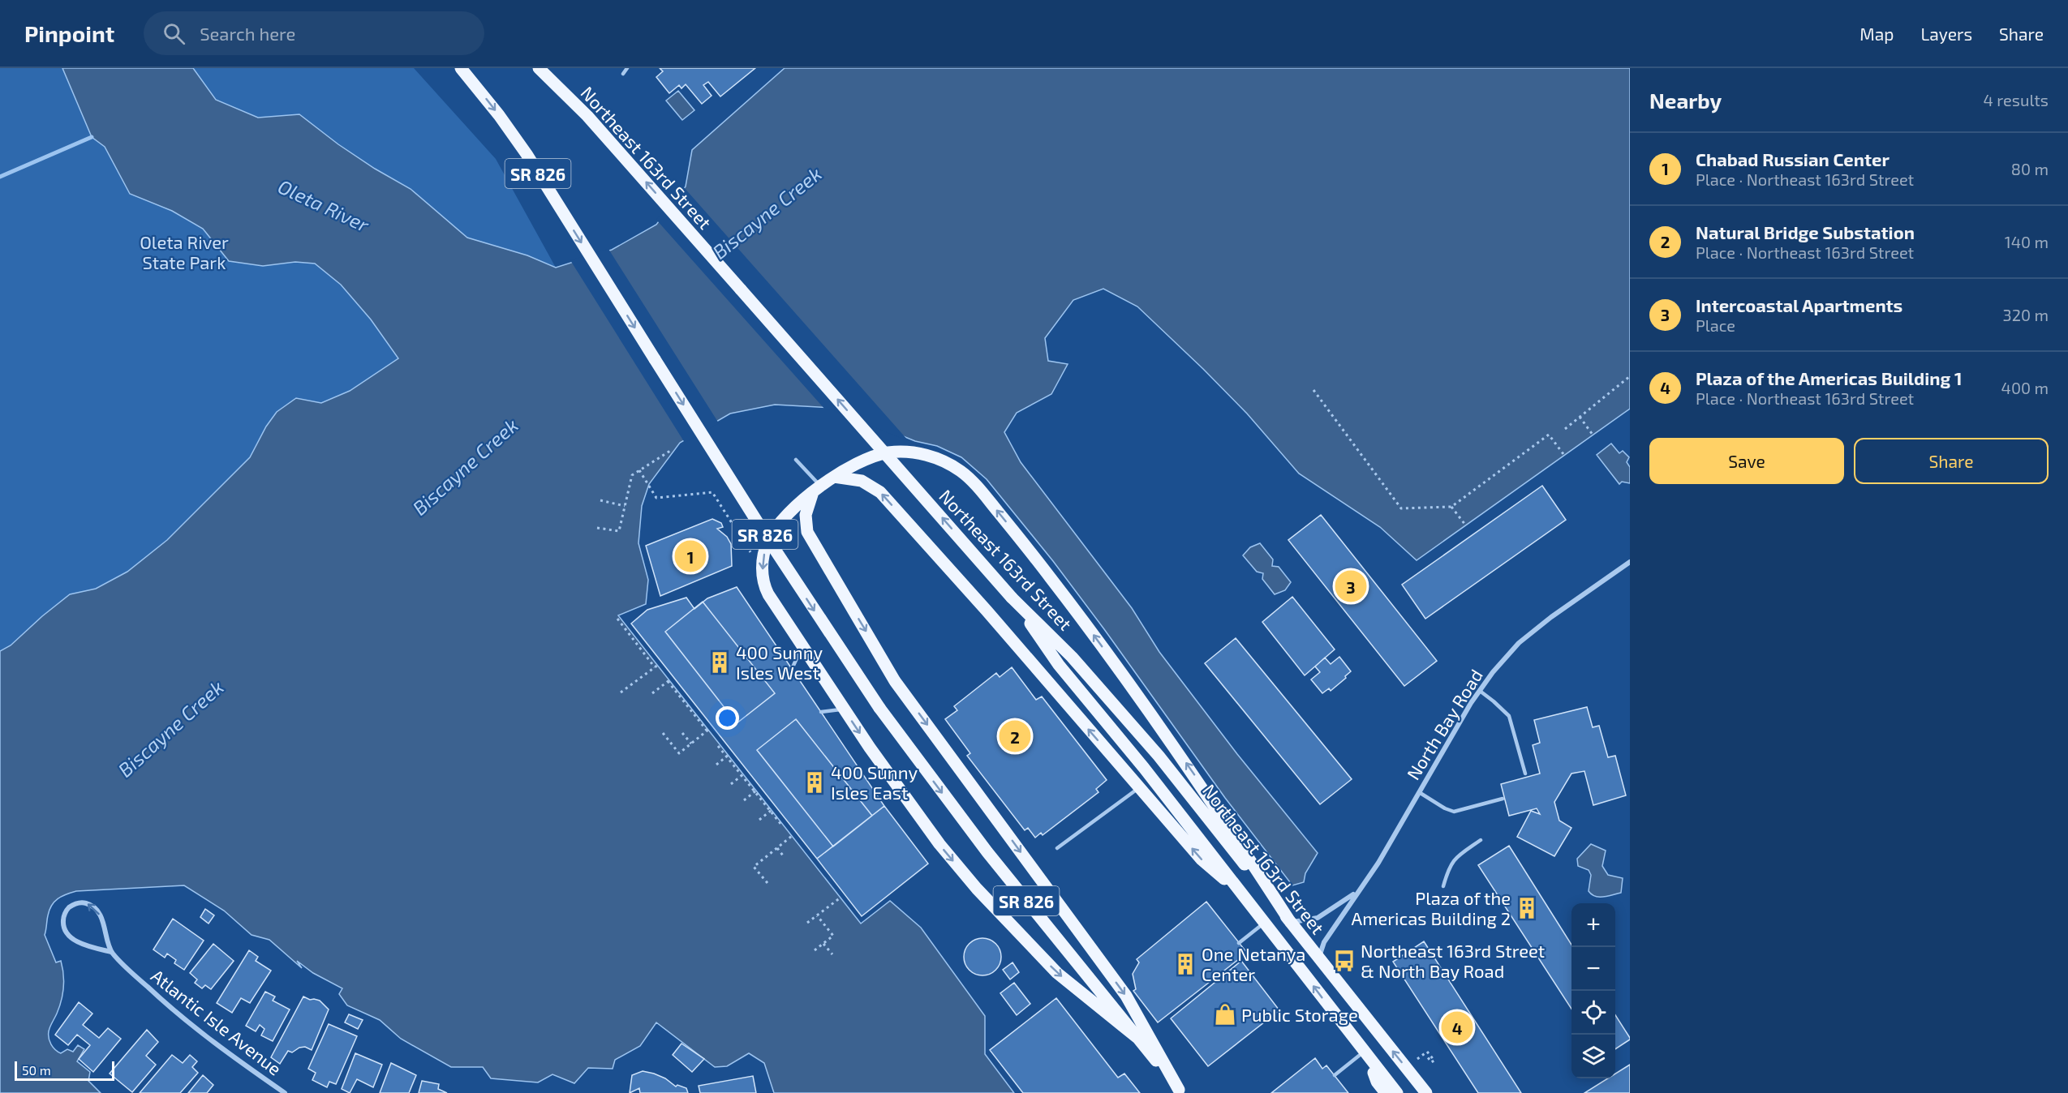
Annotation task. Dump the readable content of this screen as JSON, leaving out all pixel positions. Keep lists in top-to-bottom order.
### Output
{
  "streets": {
    "main road": ["Northeast 163rd Street", "SR 826"],
    "street": ["North Bay Road", "Atlantic Isle Avenue"]
  },
  "crossings": [
    ["Northeast 163rd Street", "North Bay Road"]
  ],
  "water": ["Oleta River", "Biscayne Creek"],
  "parks": ["Oleta River State Park"],
  "places": {
    "building": [
      "400 Sunny Isles West",
      "400 Sunny Isles East",
      "Plaza of the Americas Building 2",
      "One Netanya Center"
    ],
    "bus stop": ["Northeast 163rd Street & North Bay Road"],
    "shop": ["Public Storage"]
  },
  "scale_bar": "50 m",
  "page": {
    "header": "Pinpoint",
    "search": "Search here",
    "nav": ["Map", "Layers", "Share"],
    "heading": ["Nearby", "4 results"],
    "list": [
      {
        "mark": "1",
        "name": "Chabad Russian Center",
        "note": "Place · Northeast 163rd Street",
        "value": "80 m"
      },
      {
        "mark": "2",
        "name": "Natural Bridge Substation",
        "note": "Place · Northeast 163rd Street",
        "value": "140 m"
      },
      {
        "mark": "3",
        "name": "Intercoastal Apartments",
        "note": "Place",
        "value": "320 m"
      },
      {
        "mark": "4",
        "name": "Plaza of the Americas Building 1",
        "note": "Place · Northeast 163rd Street",
        "value": "400 m"
      }
    ],
    "buttons": ["Save", "Share"],
    "pins": [
      "1",
      "3",
      "2",
      "4"
    ],
    "map_buttons": ["+", "−"],
    "scale": "50 m"
  }
}
